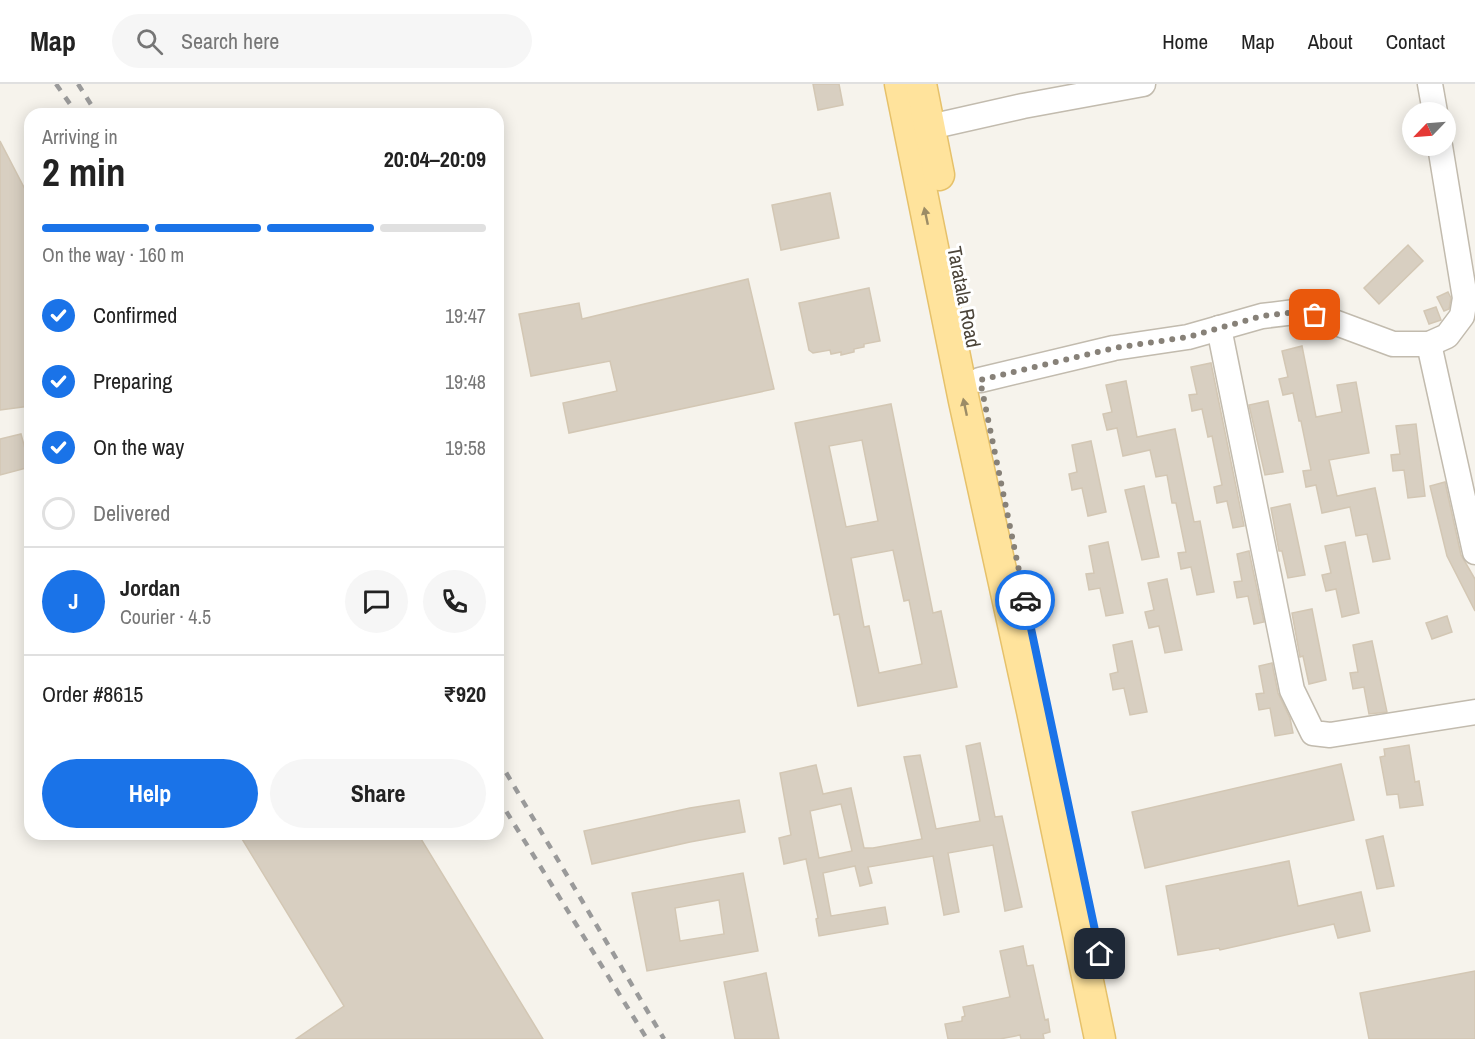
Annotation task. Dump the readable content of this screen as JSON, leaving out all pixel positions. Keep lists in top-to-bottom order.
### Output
{
  "streets": {
    "main road": ["Taratala Road"]
  },
  "north": "bottom left",
  "page": {
    "header": "Map",
    "search": "Search here",
    "nav": [
      "Home",
      "Map",
      "About",
      "Contact"
    ],
    "heading": ["2 min", "Arriving in", "20:04–20:09"],
    "panel": [
      "Jordan",
      "Courier · 4.5",
      "Order #8615",
      "₹920"
    ],
    "bar": "On the way · 160 m",
    "list": [
      ["Confirmed", "19:47"],
      ["Preparing", "19:48"],
      ["On the way", "19:58"],
      "Delivered"
    ],
    "round": "J",
    "buttons": ["Help", "Share"]
  }
}
